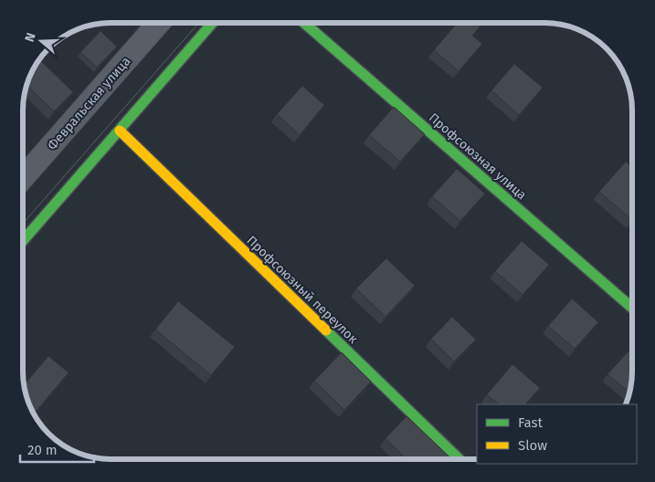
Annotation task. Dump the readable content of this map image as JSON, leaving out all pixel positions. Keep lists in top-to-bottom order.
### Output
{
  "streets": {
    "street": ["Февральская улица", "Профсоюзная улица", "Профсоюзный переулок"]
  },
  "legend": ["Fast", "Slow"],
  "scale_bar": "20 m",
  "north": "left"
}
